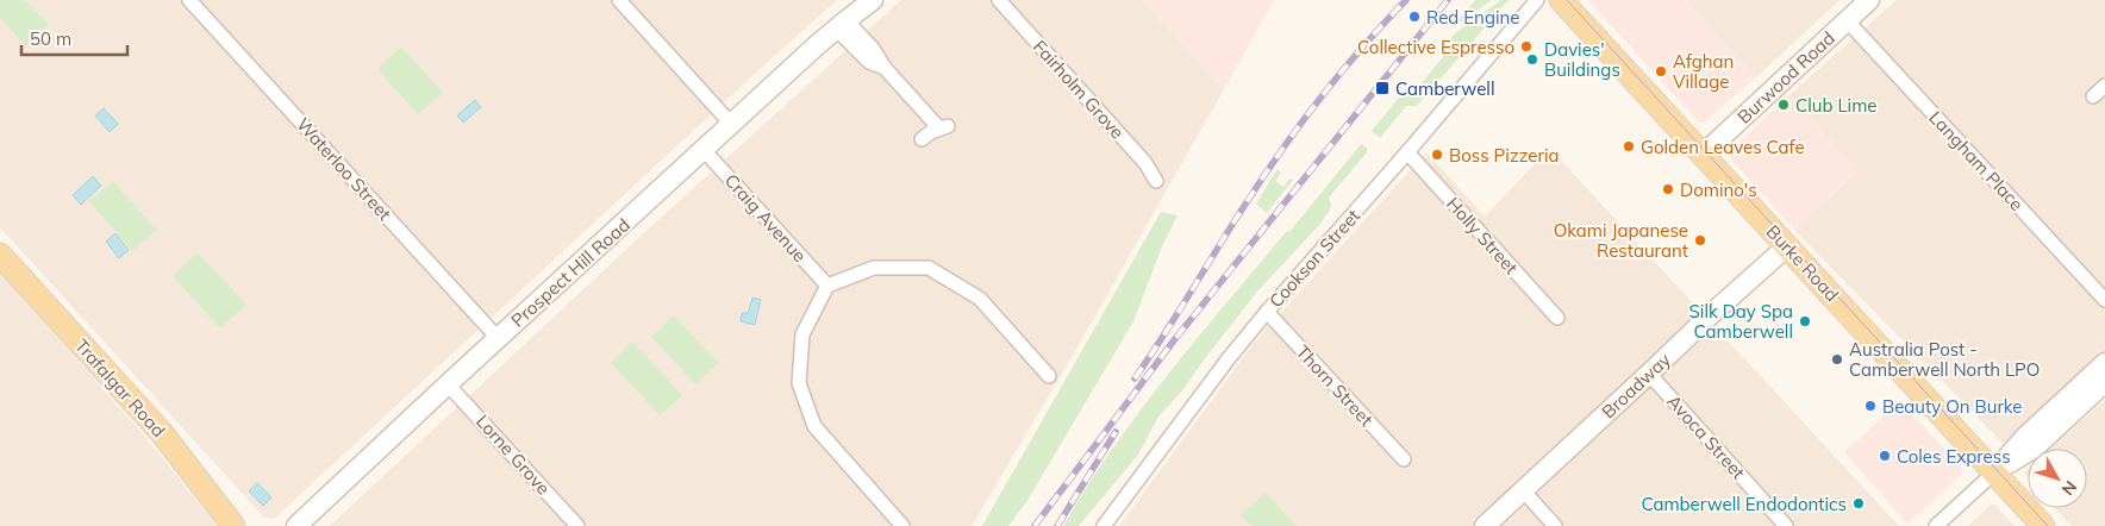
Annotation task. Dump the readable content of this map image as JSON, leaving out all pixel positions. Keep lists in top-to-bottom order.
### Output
{
  "streets": {
    "main road": ["Burke Road", "Trafalgar Road"],
    "street": [
      "Burwood Road",
      "Fairholm Grove",
      "Langham Place",
      "Waterloo Street",
      "Craig Avenue",
      "Holly Street",
      "Cookson Street",
      "Prospect Hill Road",
      "Thorn Street",
      "Broadway",
      "Avoca Street",
      "Lorne Grove"
    ]
  },
  "crossings": [
    ["Burwood Road", "Langham Place"],
    ["Burwood Road", "Burke Road"],
    ["Waterloo Street", "Prospect Hill Road"],
    ["Craig Avenue", "Prospect Hill Road"],
    ["Holly Street", "Cookson Street"],
    ["Cookson Street", "Thorn Street"],
    ["Burke Road", "Broadway"],
    ["Prospect Hill Road", "Lorne Grove"],
    ["Broadway", "Avoca Street"]
  ],
  "places": {
    "other": [
      "Red Engine",
      "Collective Espresso",
      "Davies' Buildings",
      "Afghan Village",
      "Club Lime",
      "Golden Leaves Cafe",
      "Boss Pizzeria",
      "Domino's",
      "Okami Japanese Restaurant",
      "Silk Day Spa Camberwell",
      "Australia Post - Camberwell North LPO",
      "Beauty On Burke",
      "Coles Express",
      "Camberwell Endodontics"
    ],
    "transit": ["Camberwell"]
  },
  "scale_bar": "50 m",
  "north": "bottom right"
}
